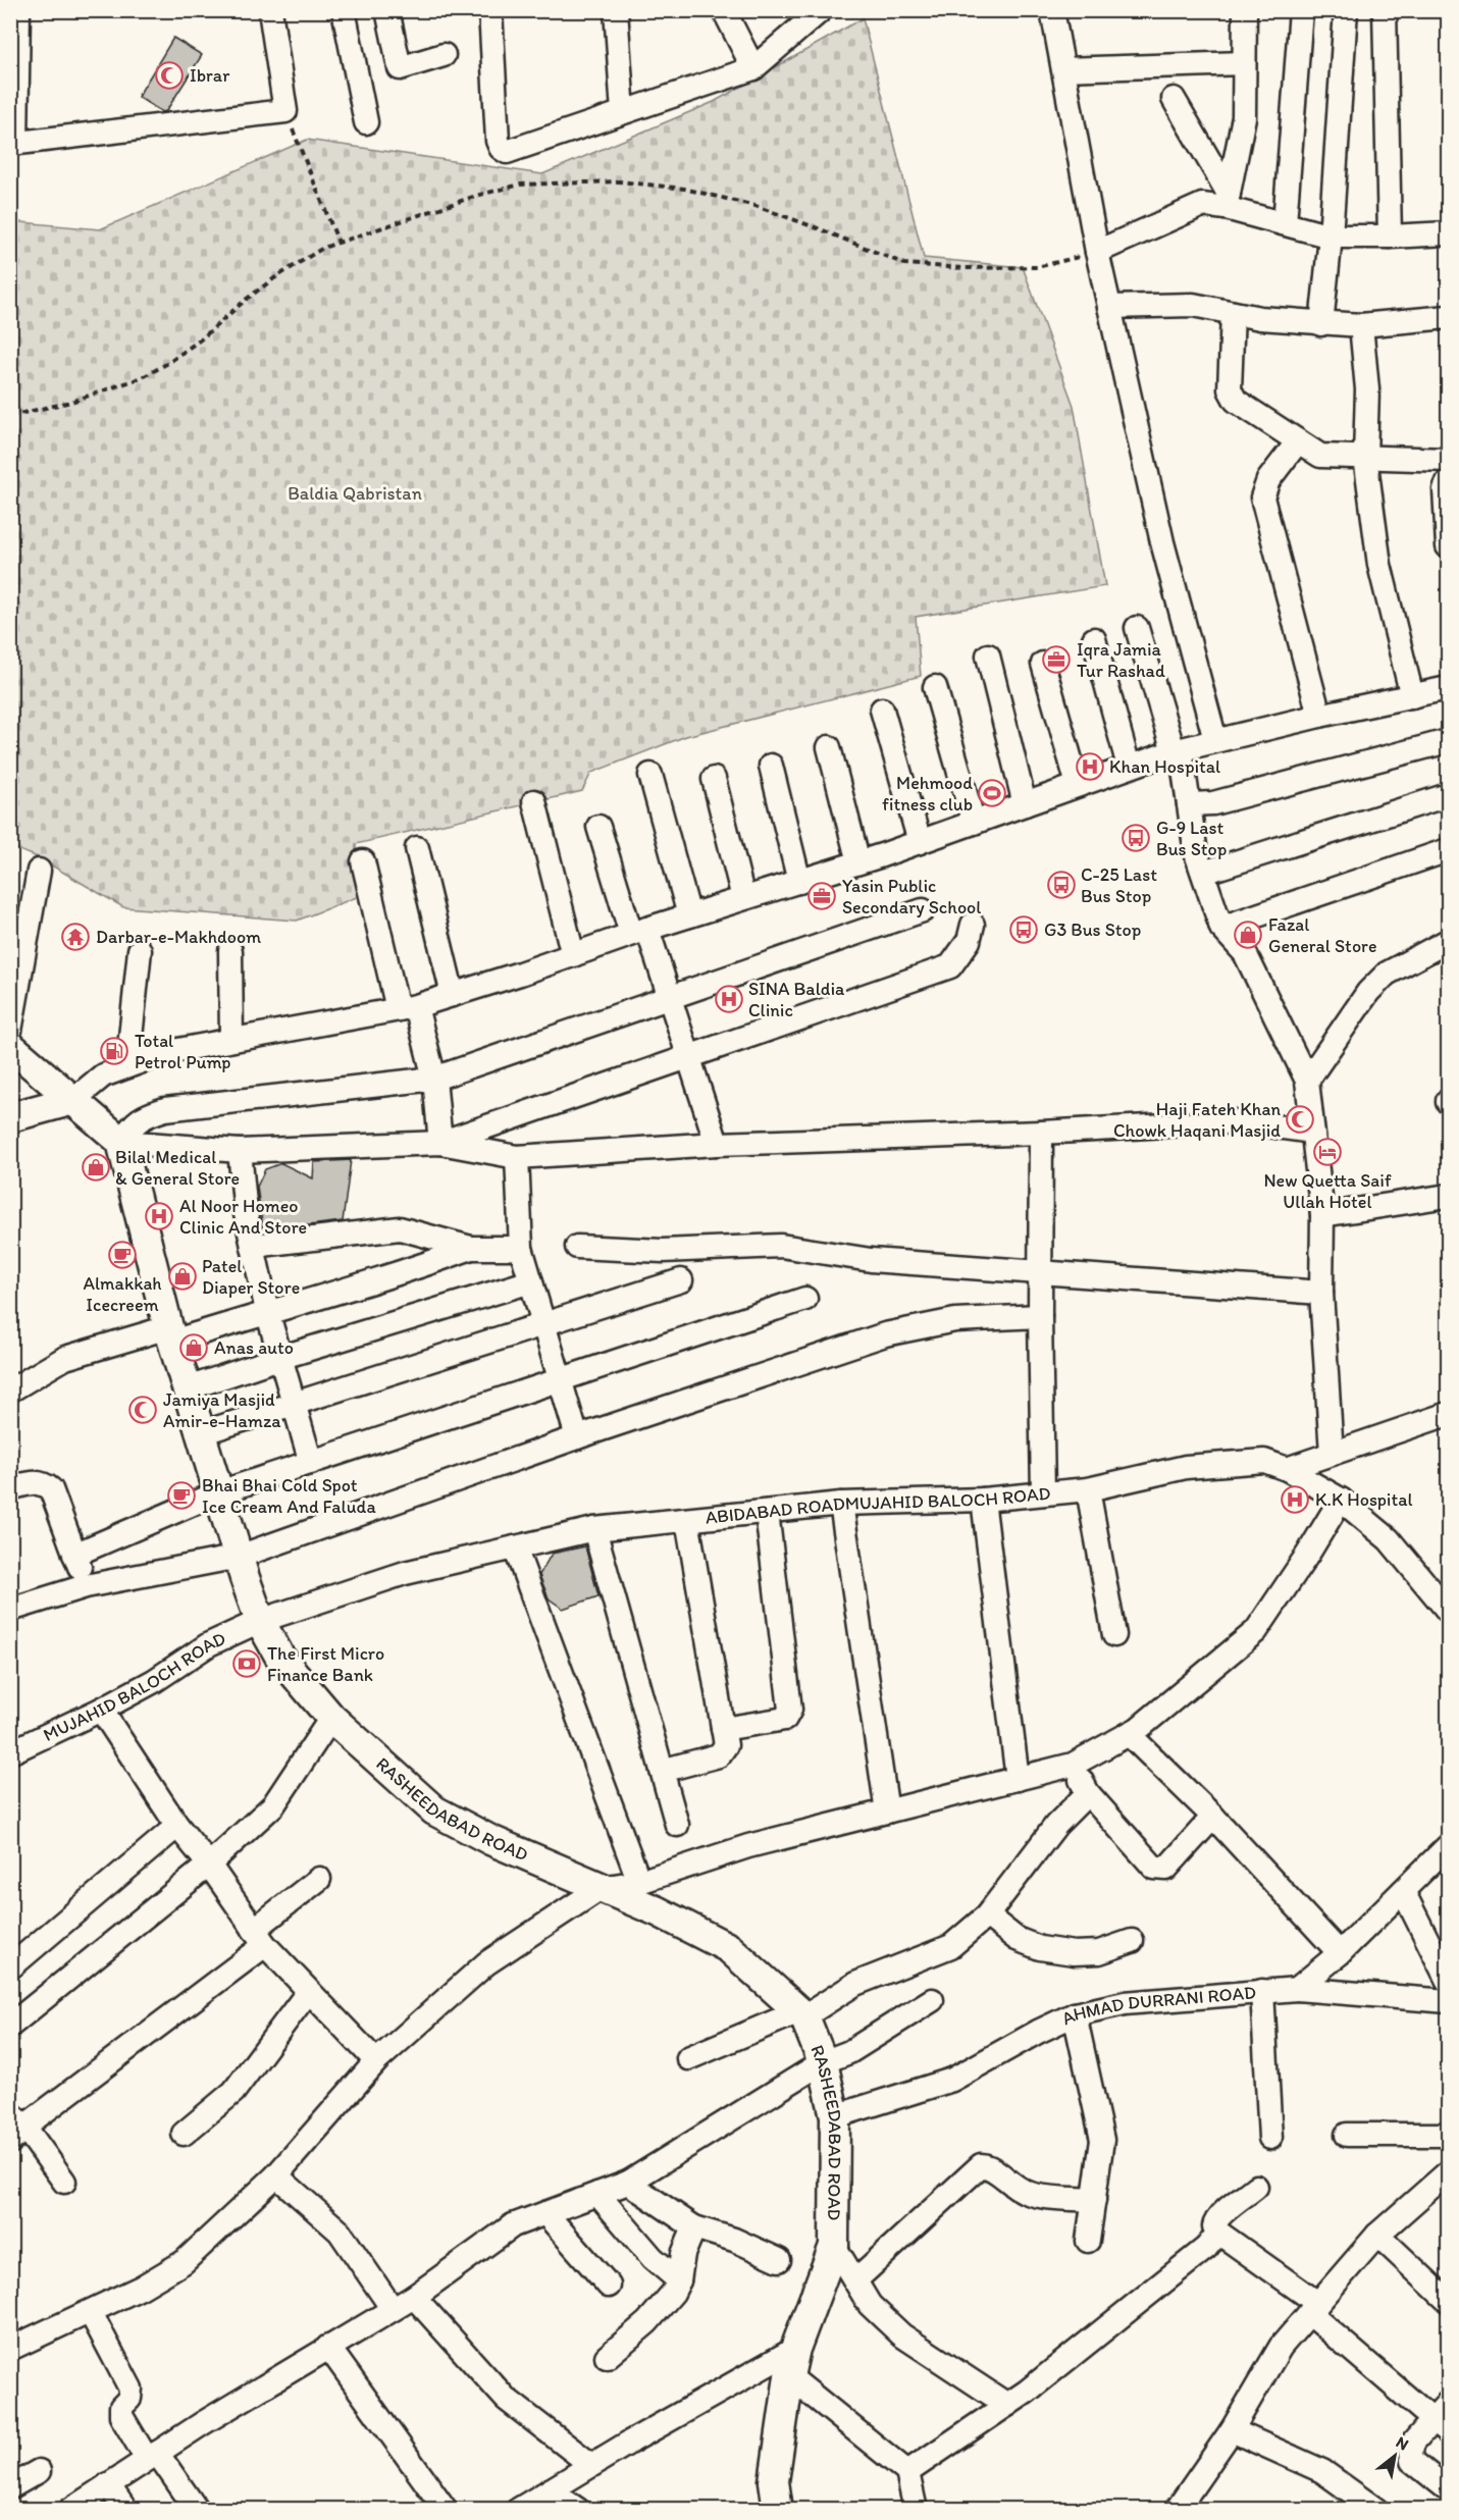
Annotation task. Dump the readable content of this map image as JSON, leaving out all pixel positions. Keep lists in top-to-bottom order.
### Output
{
  "streets": {
    "main road": ["RASHEEDABAD ROAD"],
    "street": ["ABIDABAD ROADMUJAHID BALOCH ROAD", "MUJAHID BALOCH ROAD", "AHMAD DURRANI ROAD"]
  },
  "crossings": [
    ["ABIDABAD ROADMUJAHID BALOCH ROAD", "MUJAHID BALOCH ROAD"],
    ["ABIDABAD ROADMUJAHID BALOCH ROAD", "RASHEEDABAD ROAD"],
    ["MUJAHID BALOCH ROAD", "RASHEEDABAD ROAD"],
    ["RASHEEDABAD ROAD", "AHMAD DURRANI ROAD"]
  ],
  "parks": ["Baldia Qabristan"],
  "places": {
    "mosque": ["Ibrar", "Haji Fateh Khan Chowk Haqani Masjid", "Jamiya Masjid Amir-e-Hamza"],
    "office": ["Iqra Jamia Tur Rashad", "Yasin Public Secondary School"],
    "hospital": [
      "Khan Hospital",
      "SINA Baldia Clinic",
      "Al Noor Homeo Clinic And Store",
      "K.K Hospital"
    ],
    "sports": ["Mehmood fitness club"],
    "bus stop": ["G-9 Last Bus Stop", "C-25 Last Bus Stop", "G3 Bus Stop"],
    "shop": [
      "Fazal General Store",
      "Bilal Medical & General Store",
      "Patel Diaper Store",
      "Anas auto"
    ],
    "temple": ["Darbar-e-Makhdoom"],
    "fuel station": ["Total Petrol Pump"],
    "hotel": ["New Quetta Saif Ullah Hotel"],
    "cafe": ["Almakkah Icecreem", "Bhai Bhai Cold Spot Ice Cream And Faluda"],
    "bank": ["The First Micro Finance Bank"]
  },
  "north": "top right"
}
